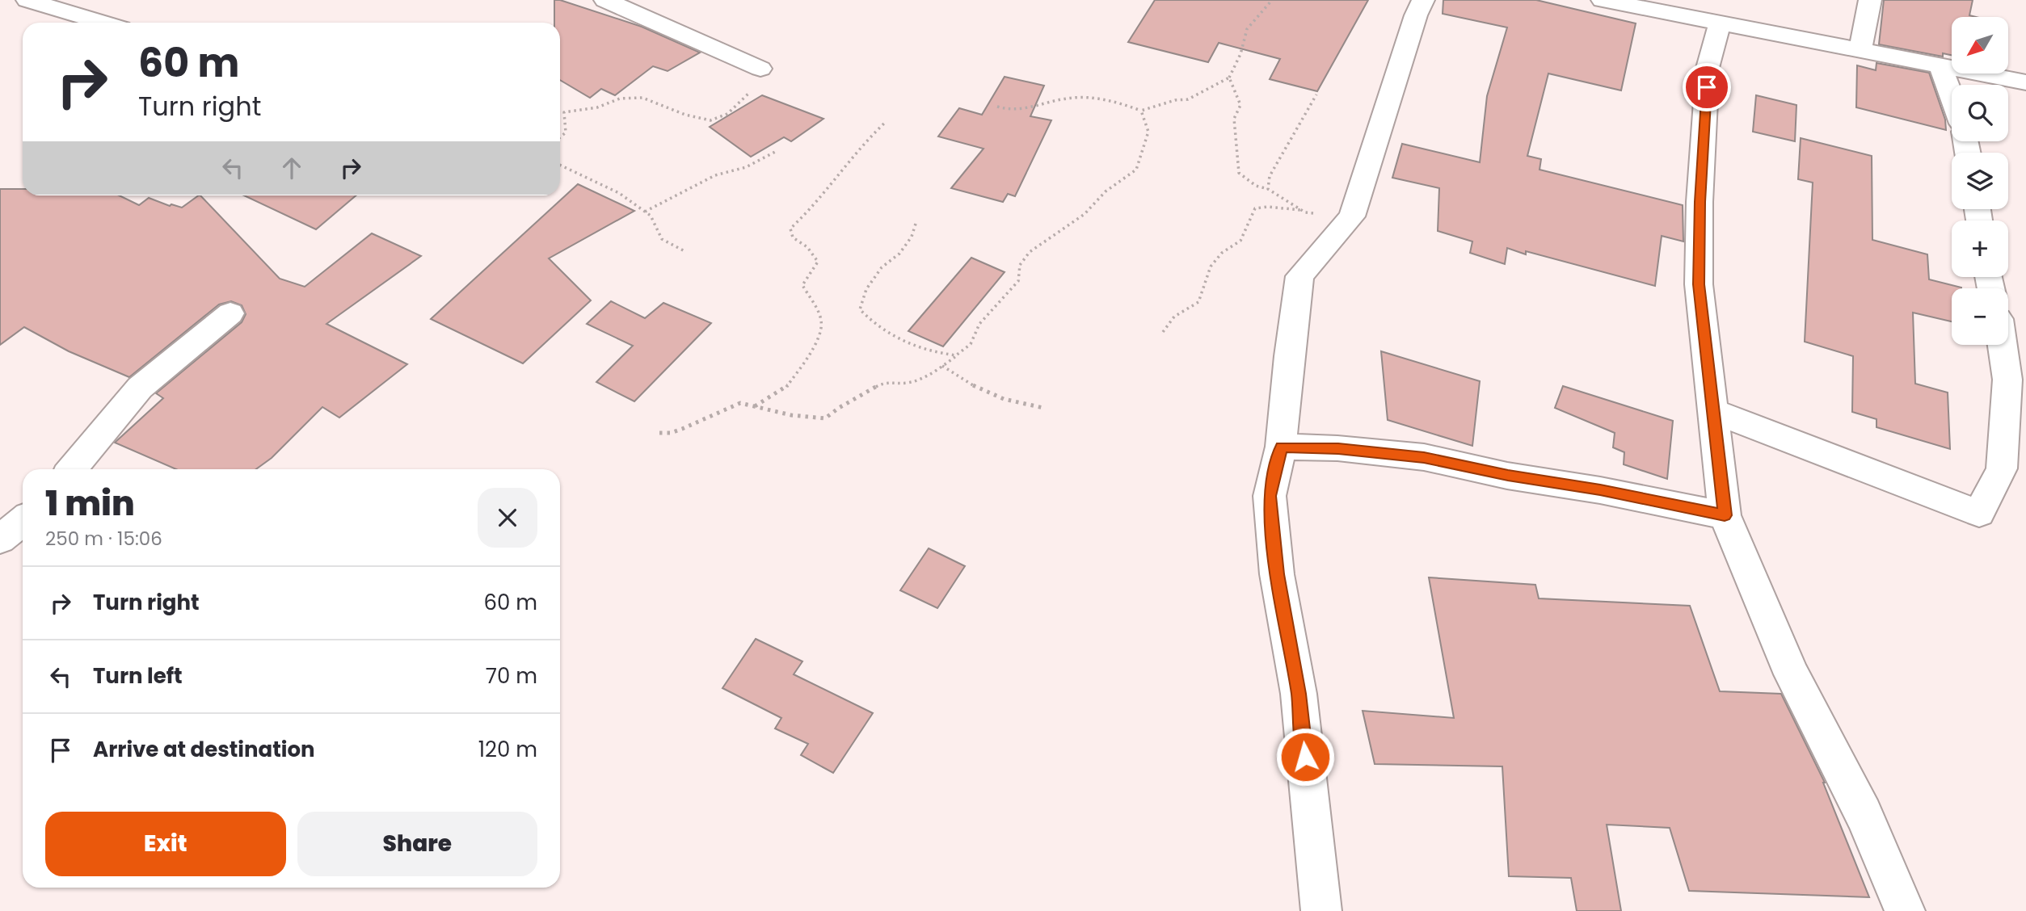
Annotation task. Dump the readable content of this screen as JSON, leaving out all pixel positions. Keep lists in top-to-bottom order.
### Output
{
  "north": "bottom left",
  "page": {
    "map_buttons": ["+", "−"],
    "turn": ["60 m", "Turn right"],
    "heading": ["1 min", "250 m · 15:06"],
    "list": [
      {
        "name": "Turn right",
        "value": "60 m"
      },
      {
        "name": "Turn left",
        "value": "70 m"
      },
      {
        "name": "Arrive at destination",
        "value": "120 m"
      }
    ],
    "buttons": ["Exit", "Share"]
  }
}
